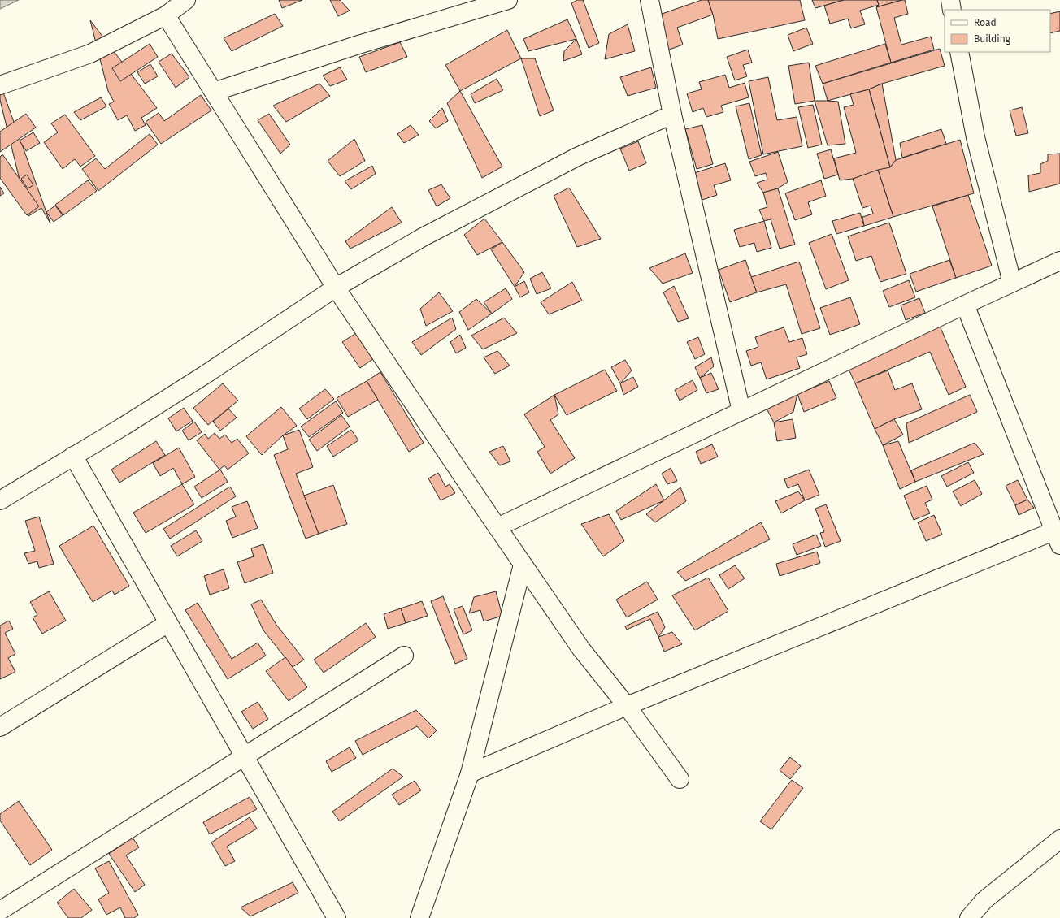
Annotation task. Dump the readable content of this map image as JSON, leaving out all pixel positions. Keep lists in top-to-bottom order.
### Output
{
  "legend": ["Road", "Building"]
}
